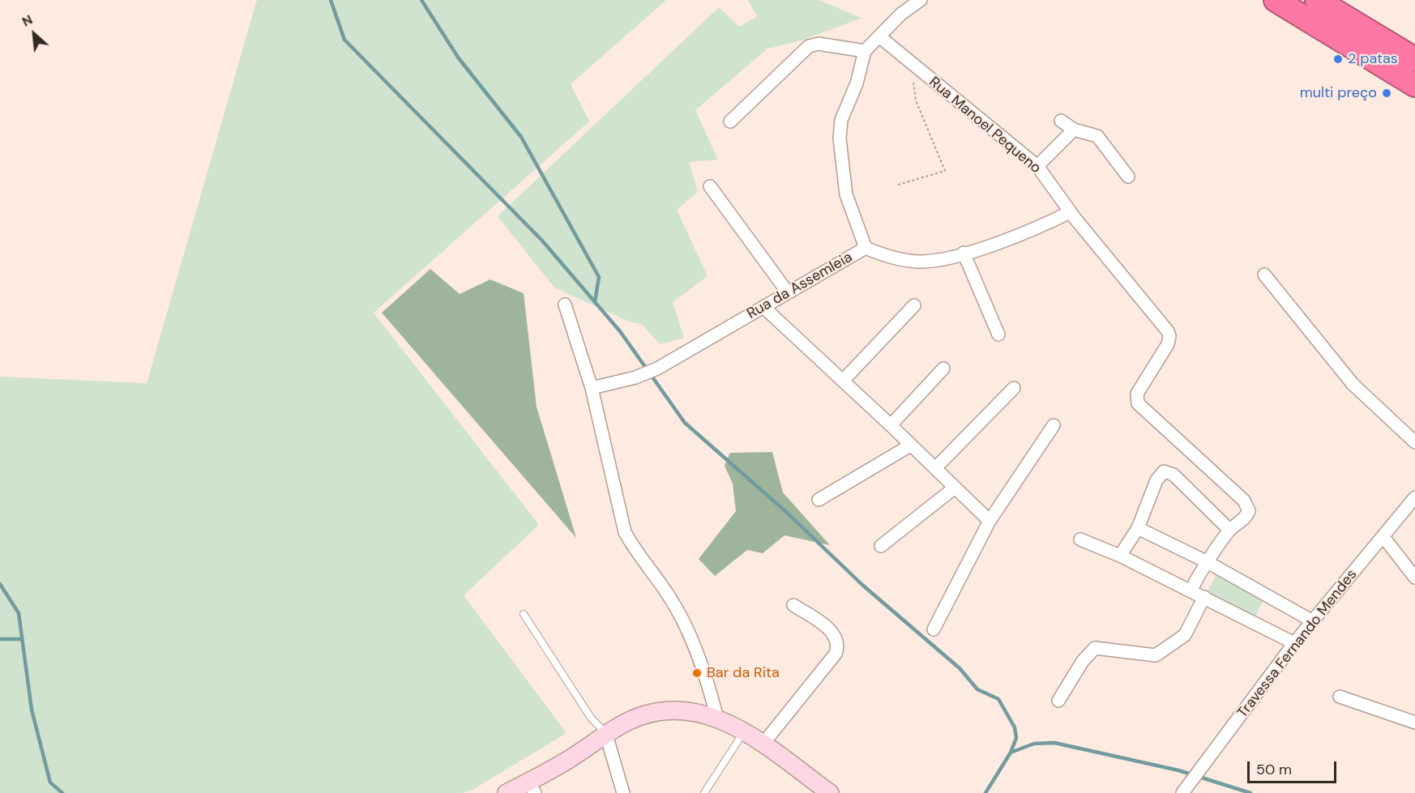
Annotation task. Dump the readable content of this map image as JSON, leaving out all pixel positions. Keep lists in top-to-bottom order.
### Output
{
  "streets": {
    "street": ["Rua Manoel Pequeno", "Rua da Assemleia", "Travessa Fernando Mendes"]
  },
  "crossings": [
    ["Rua Manoel Pequeno", "Rua da Assemleia"]
  ],
  "places": ["2 patas", "multi preço", "Bar da Rita"],
  "scale_bar": "50 m",
  "north": "top left"
}
